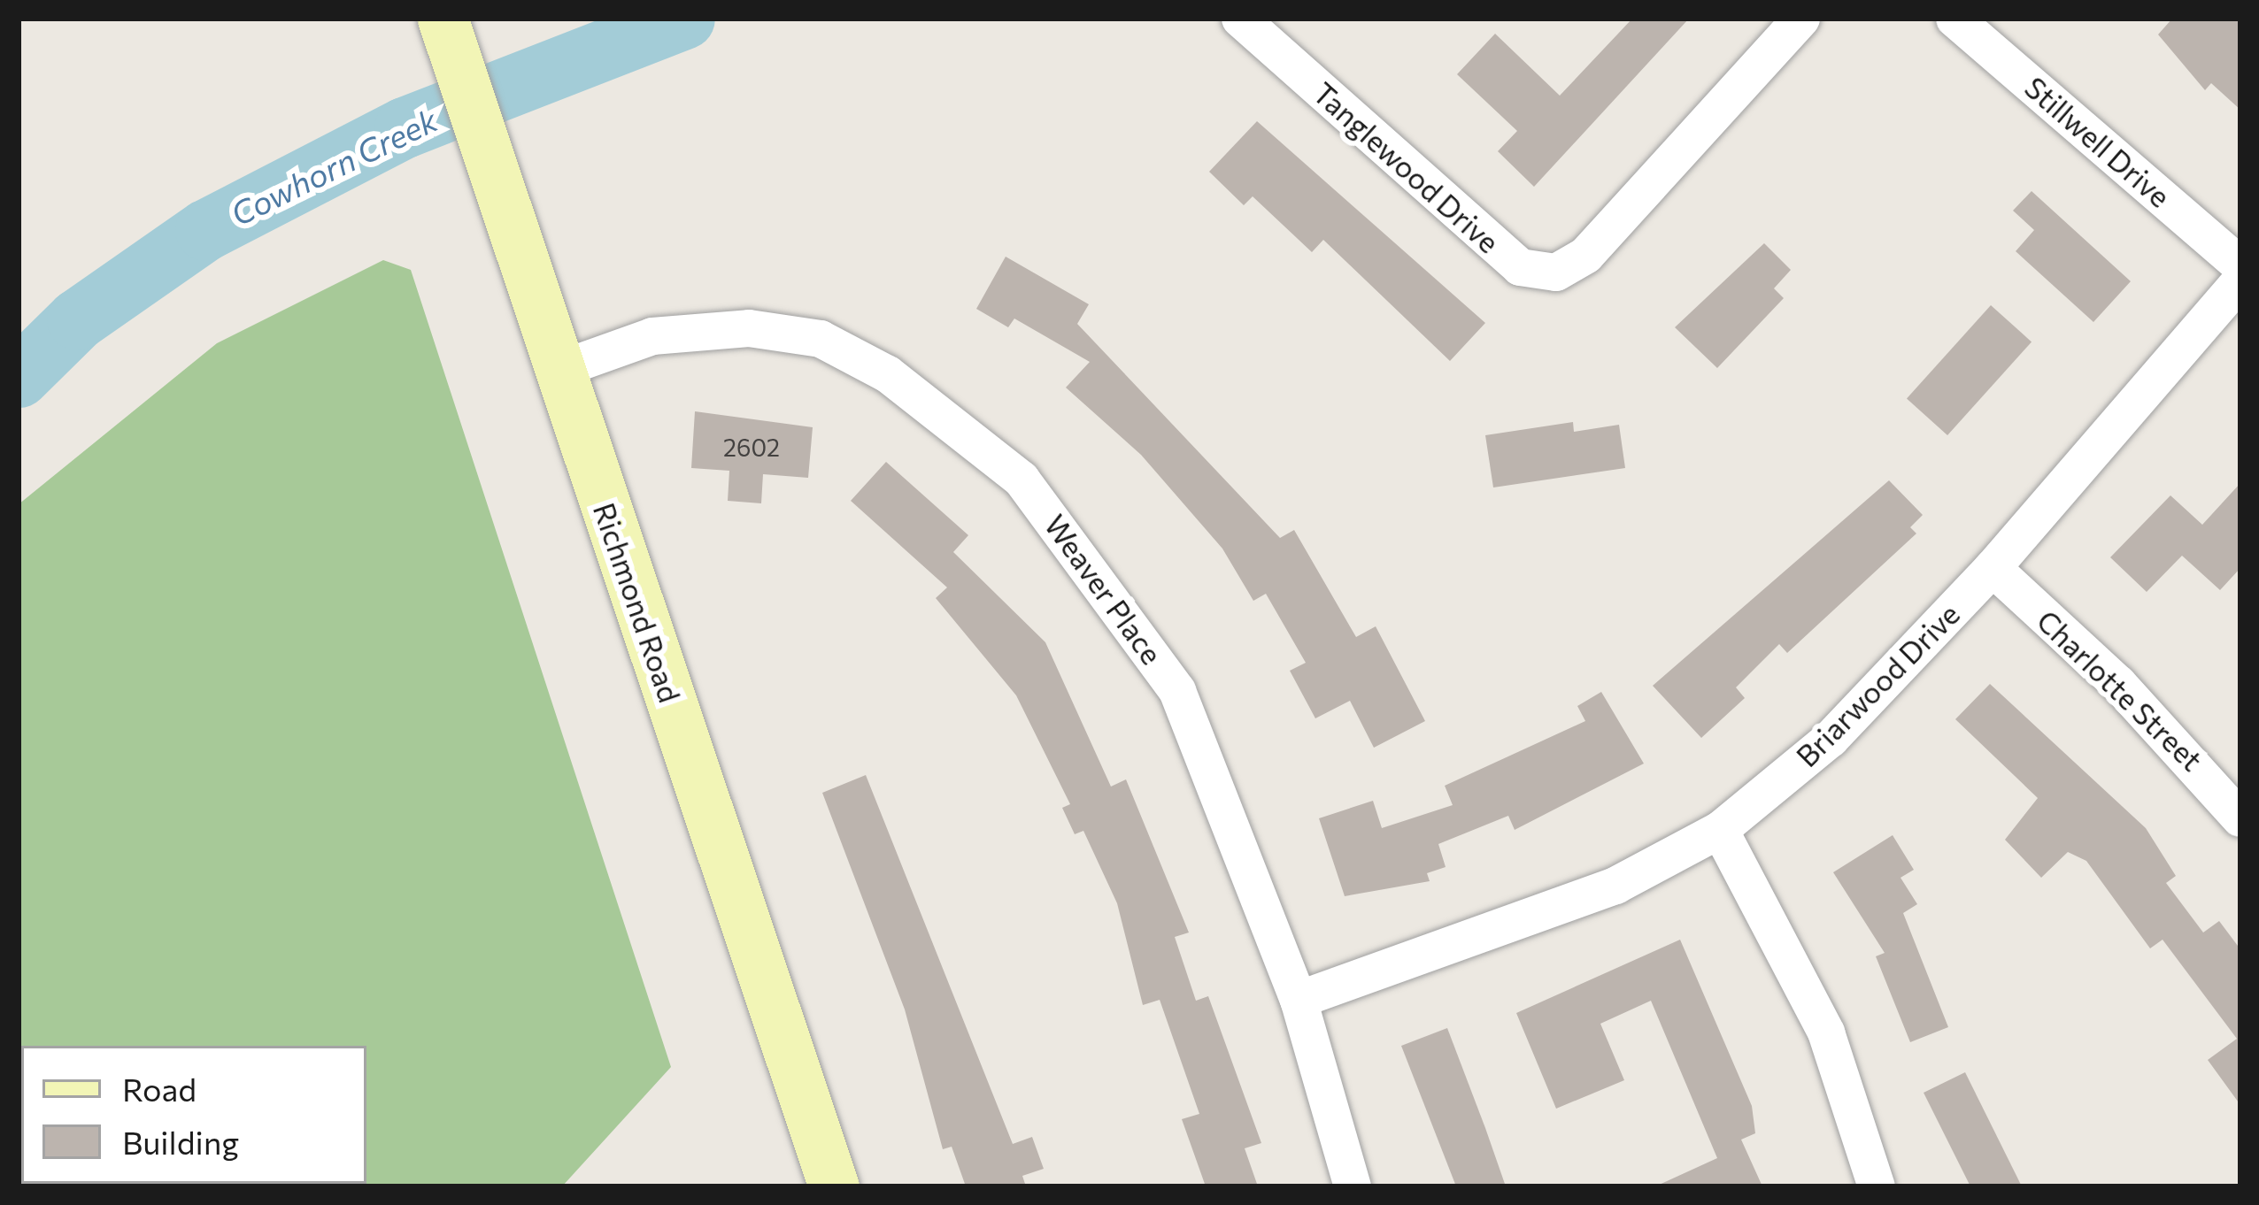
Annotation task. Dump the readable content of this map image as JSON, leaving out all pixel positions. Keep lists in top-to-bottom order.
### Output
{
  "streets": {
    "main road": ["Richmond Road"],
    "street": [
      "Stillwell Drive",
      "Tanglewood Drive",
      "Weaver Place",
      "Briarwood Drive",
      "Charlotte Street"
    ]
  },
  "crossings": [
    ["Weaver Place", "Richmond Road"],
    ["Weaver Place", "Briarwood Drive"],
    ["Briarwood Drive", "Charlotte Street"]
  ],
  "water": ["Cowhorn Creek"],
  "house_numbers": ["2602"],
  "legend": ["Road", "Building"]
}
